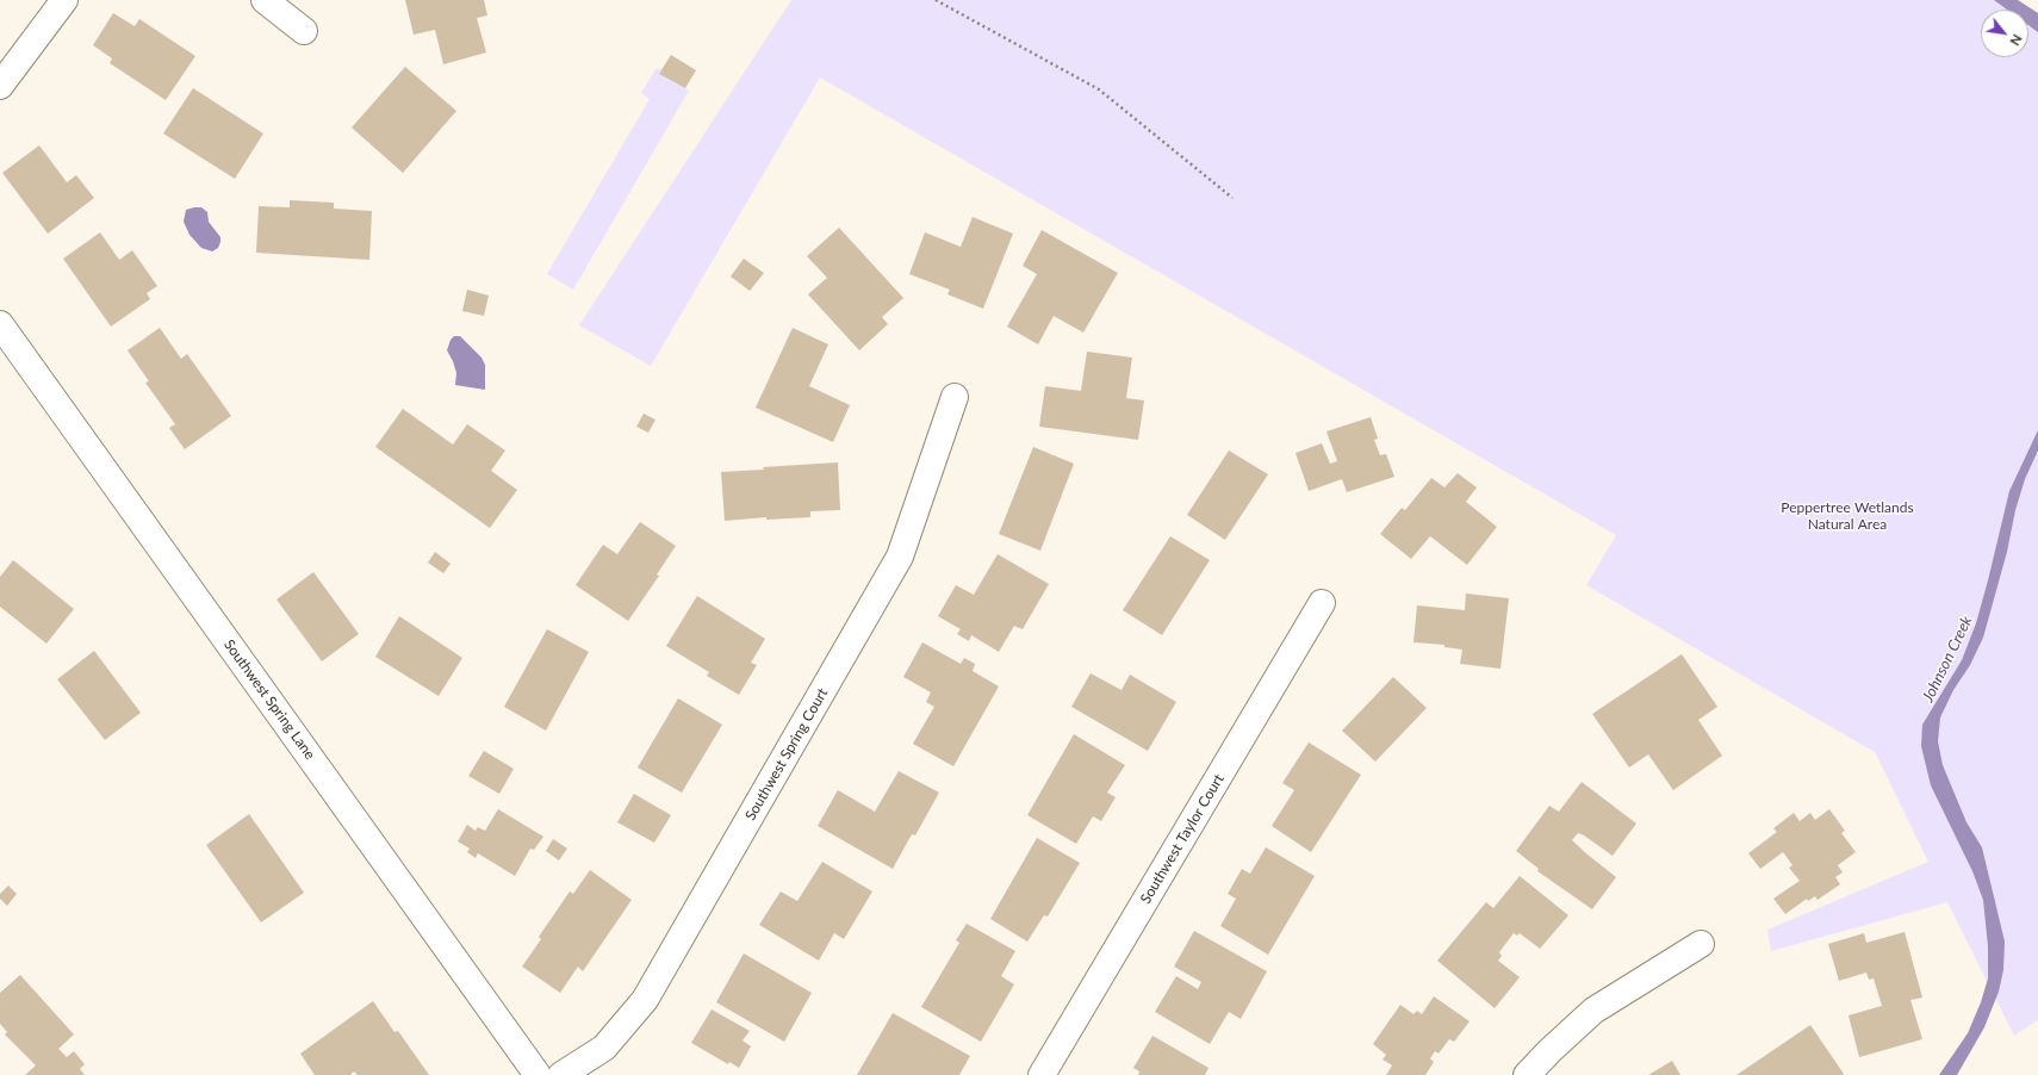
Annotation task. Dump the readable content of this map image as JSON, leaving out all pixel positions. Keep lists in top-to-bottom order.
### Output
{
  "streets": {
    "street": ["Southwest Spring Lane", "Southwest Spring Court", "Southwest Taylor Court"]
  },
  "water": ["Johnson Creek"],
  "parks": ["Peppertree Wetlands Natural Area"],
  "north": "bottom right"
}
